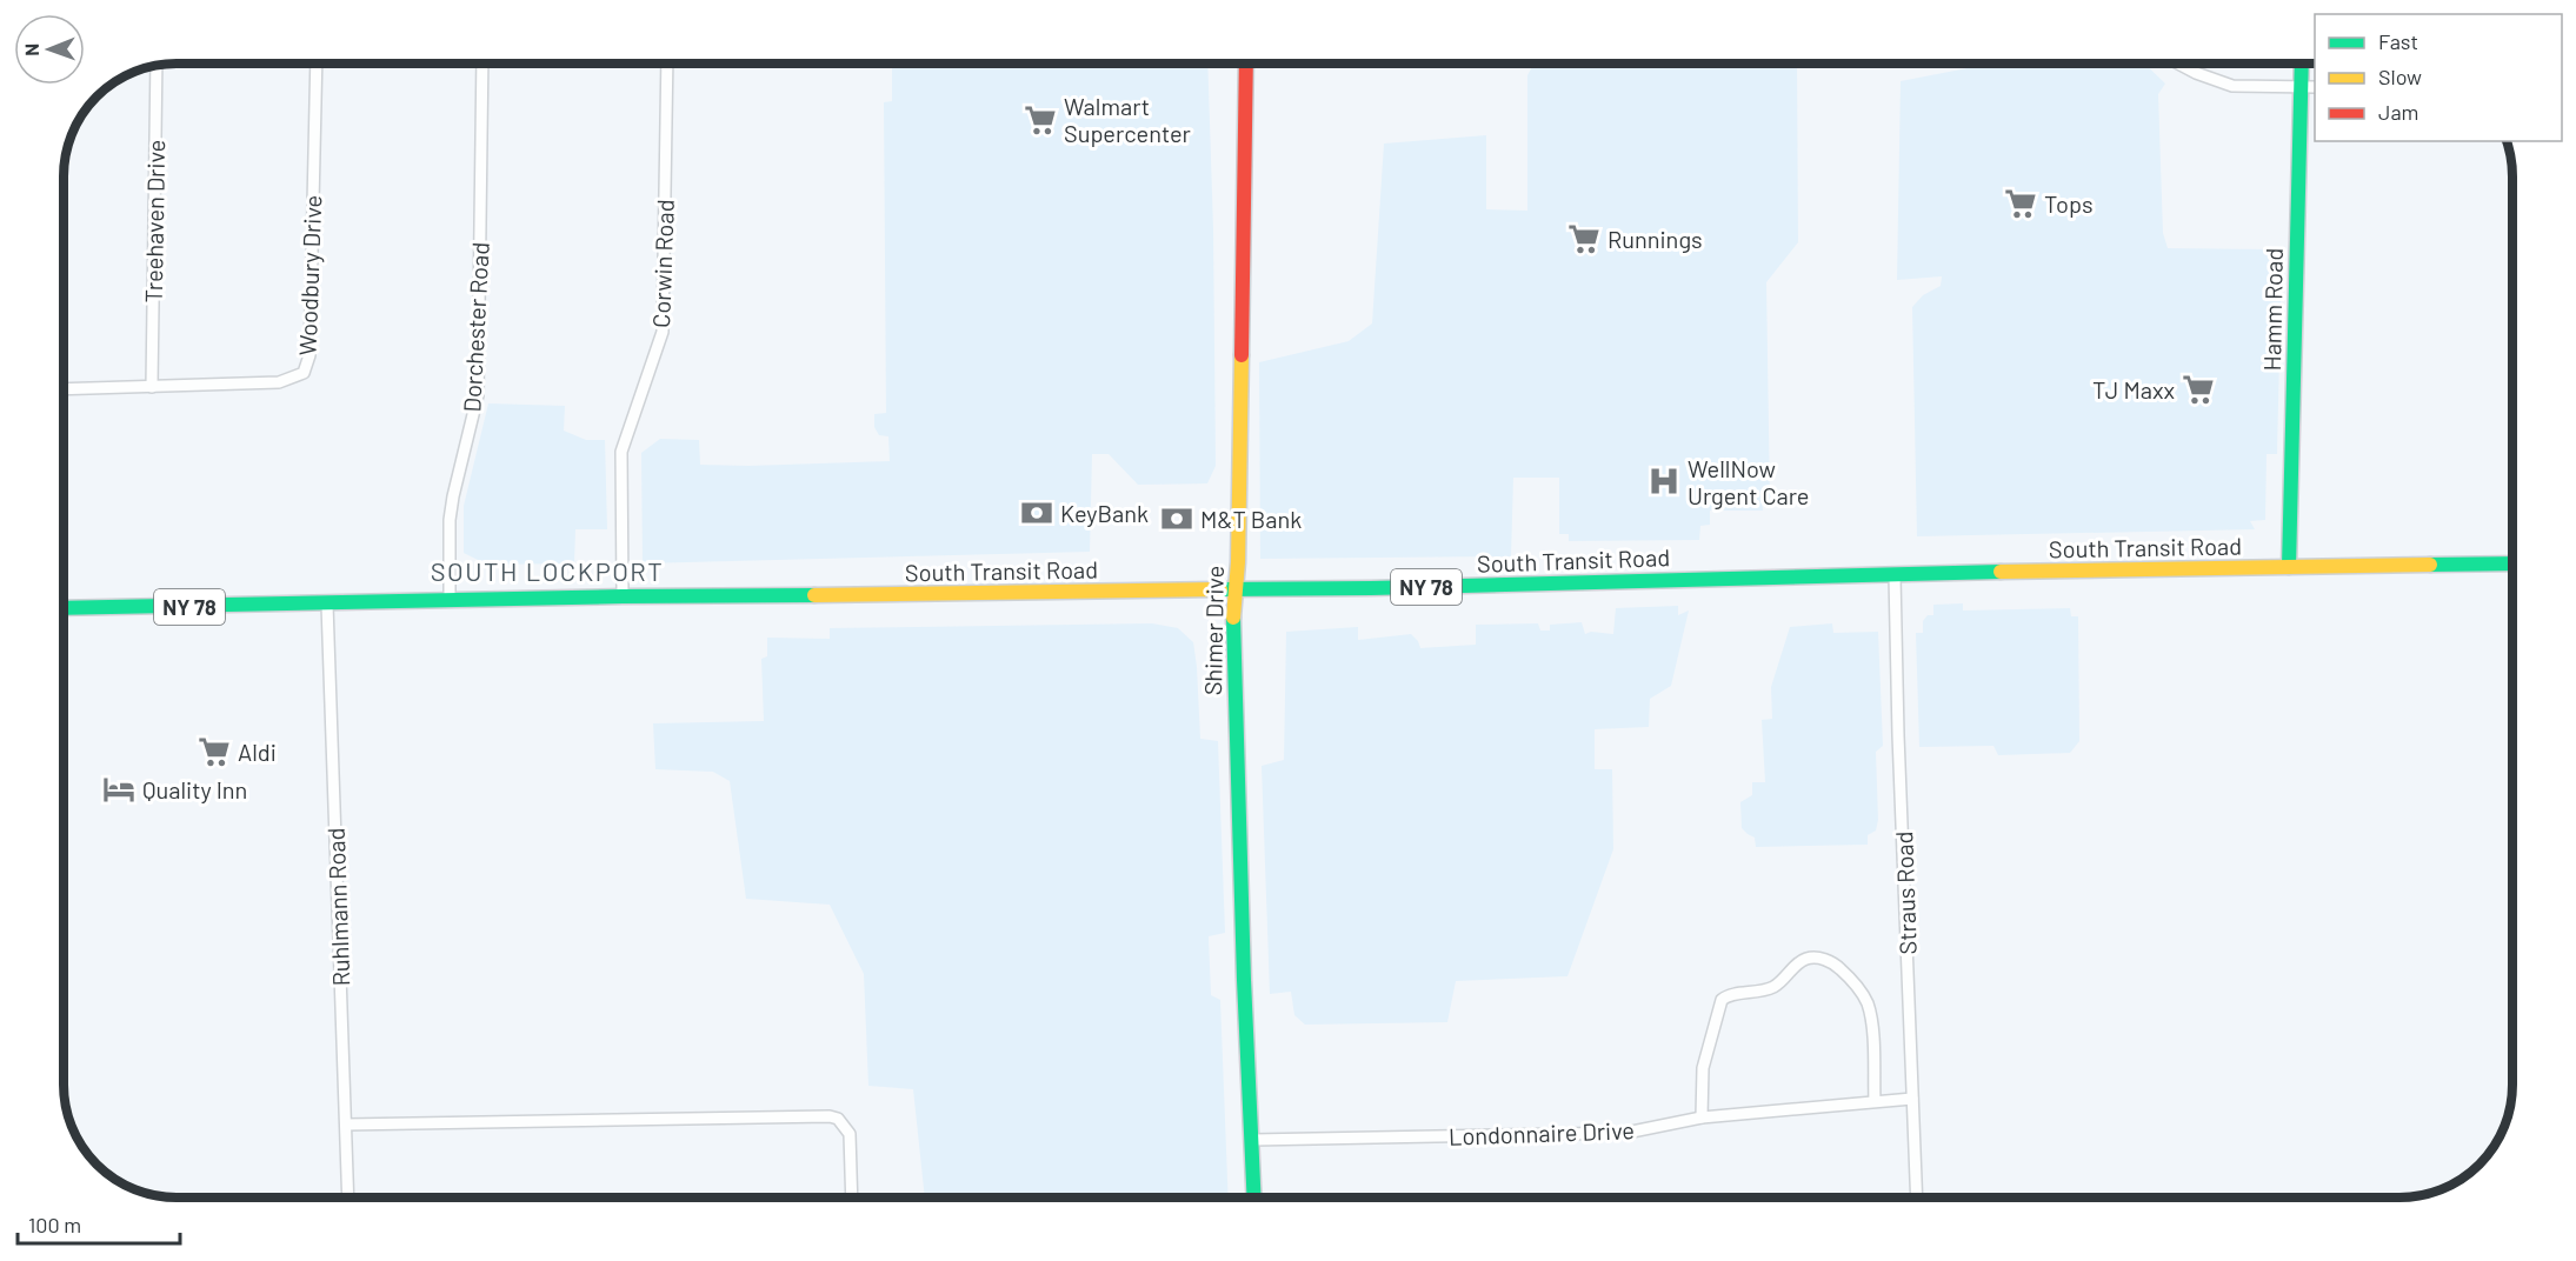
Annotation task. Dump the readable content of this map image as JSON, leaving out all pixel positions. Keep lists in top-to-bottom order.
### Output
{
  "streets": {
    "main road": [
      "Hamm Road",
      "South Transit Road",
      "NY 78",
      "Shimer Drive"
    ],
    "street": [
      "Treehaven Drive",
      "Corwin Road",
      "Woodbury Drive",
      "Dorchester Road",
      "Straus Road",
      "Ruhlmann Road",
      "Londonnaire Drive"
    ]
  },
  "crossings": [
    ["Treehaven Drive", "Woodbury Drive"],
    ["Corwin Road", "South Transit Road"],
    ["Hamm Road", "South Transit Road"],
    ["Dorchester Road", "South Transit Road"],
    ["South Transit Road", "NY 78"],
    ["South Transit Road", "Shimer Drive"],
    ["South Transit Road", "Straus Road"],
    ["South Transit Road", "Ruhlmann Road"],
    ["NY 78", "Ruhlmann Road"],
    ["Shimer Drive", "Londonnaire Drive"],
    ["Straus Road", "Londonnaire Drive"]
  ],
  "districts": ["SOUTH LOCKPORT"],
  "places": {
    "supermarket": [
      "Walmart Supercenter",
      "Tops",
      "Runnings",
      "TJ Maxx",
      "Aldi"
    ],
    "hospital": ["WellNow Urgent Care"],
    "bank": ["KeyBank", "M&T Bank"],
    "hotel": ["Quality Inn"]
  },
  "legend": ["Fast", "Slow", "Jam"],
  "scale_bar": "100 m",
  "north": "left"
}
